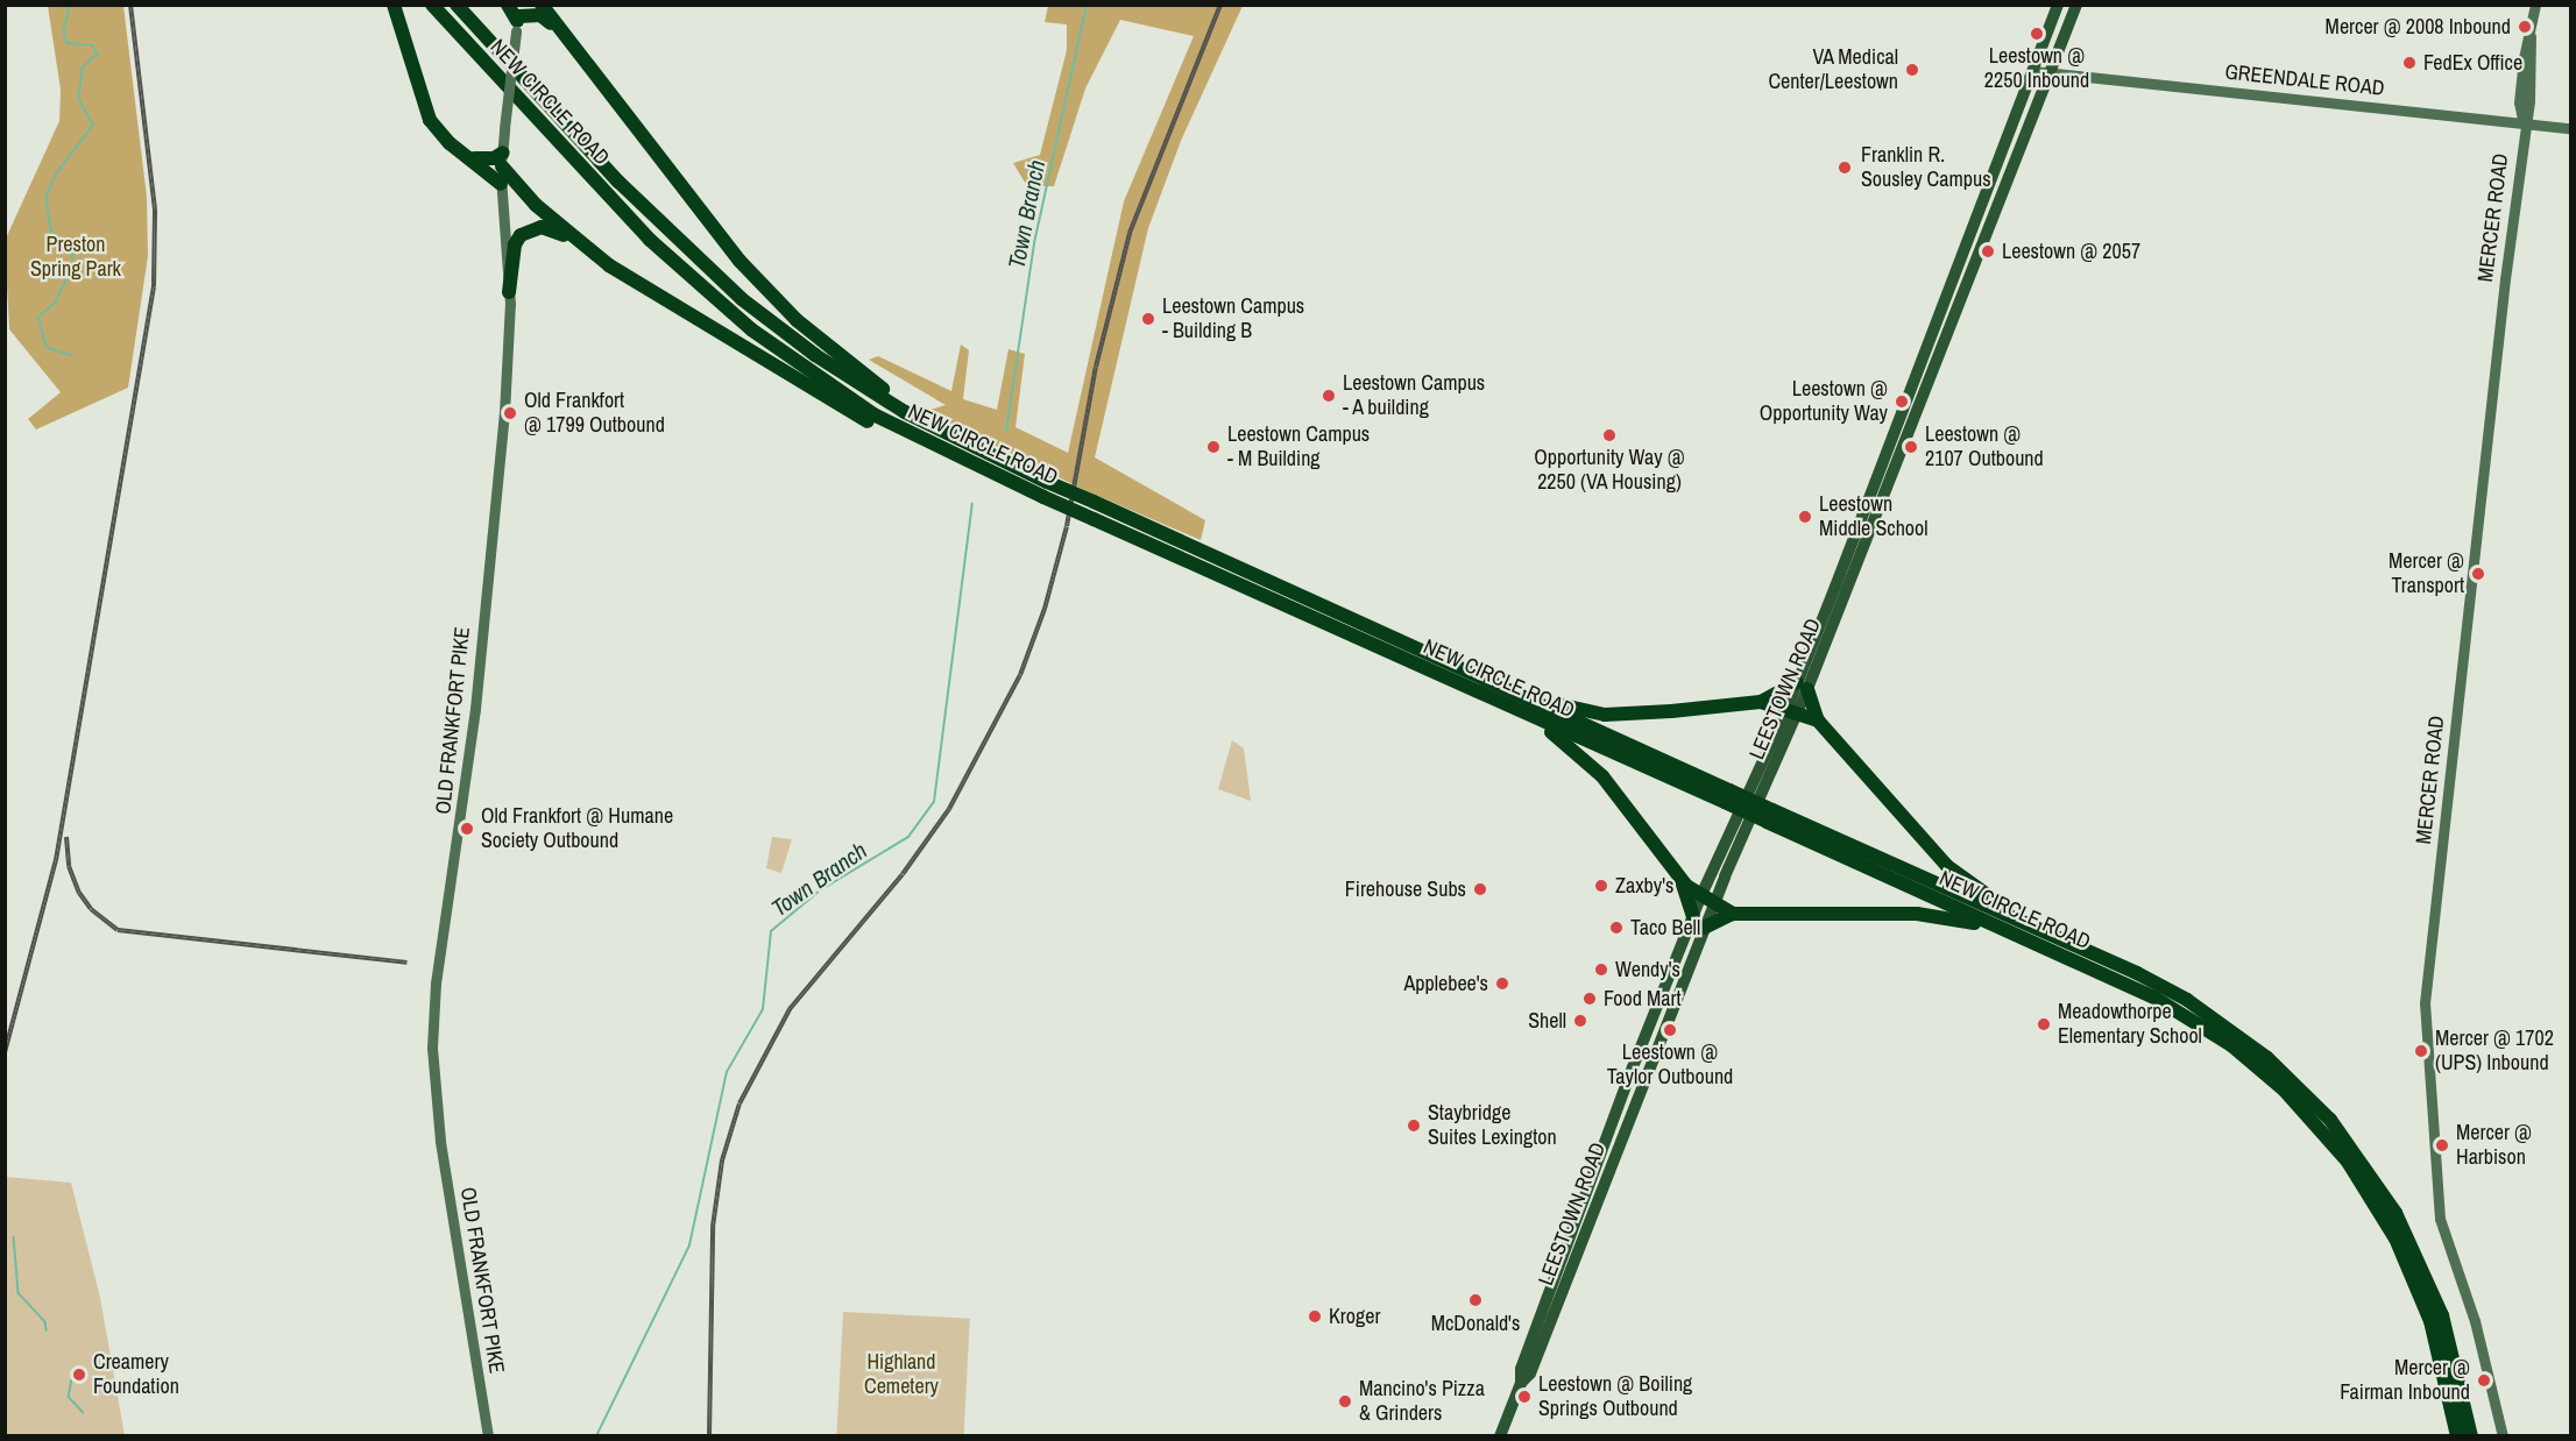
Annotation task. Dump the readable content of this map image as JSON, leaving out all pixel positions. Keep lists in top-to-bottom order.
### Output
{
  "streets": {
    "highway": ["NEW CIRCLE ROAD"],
    "main road": ["LEESTOWN ROAD"],
    "street": ["GREENDALE ROAD", "MERCER ROAD", "OLD FRANKFORT PIKE"]
  },
  "crossings": [
    ["GREENDALE ROAD", "MERCER ROAD"],
    ["GREENDALE ROAD", "LEESTOWN ROAD"]
  ],
  "water": ["Town Branch"],
  "parks": ["Preston Spring Park", "Highland Cemetery"],
  "places": [
    "Mercer @ 2008 Inbound",
    "Leestown @ 2250 Inbound",
    "FedEx Office",
    "VA Medical Center/Leestown",
    "Franklin R. Sousley Campus",
    "Leestown @ 2057",
    "Leestown Campus - Building B",
    "Leestown Campus - A building",
    "Leestown @ Opportunity Way",
    "Old Frankfort @ 1799 Outbound",
    "Opportunity Way @ 2250 (VA Housing)",
    "Leestown Campus - M Building",
    "Leestown @ 2107 Outbound",
    "Leestown Middle School",
    "Mercer @ Transport",
    "Old Frankfort @ Humane Society Outbound",
    "Zaxby's",
    "Firehouse Subs",
    "Taco Bell",
    "Wendy's",
    "Applebee's",
    "Food Mart",
    "Shell",
    "Meadowthorpe Elementary School",
    "Leestown @ Taylor Outbound",
    "Mercer @ 1702 (UPS) Inbound",
    "Staybridge Suites Lexington",
    "Mercer @ Harbison",
    "McDonald's",
    "Kroger",
    "Creamery Foundation",
    "Mercer @ Fairman Inbound",
    "Leestown @ Boiling Springs Outbound",
    "Mancino's Pizza & Grinders"
  ]
}
